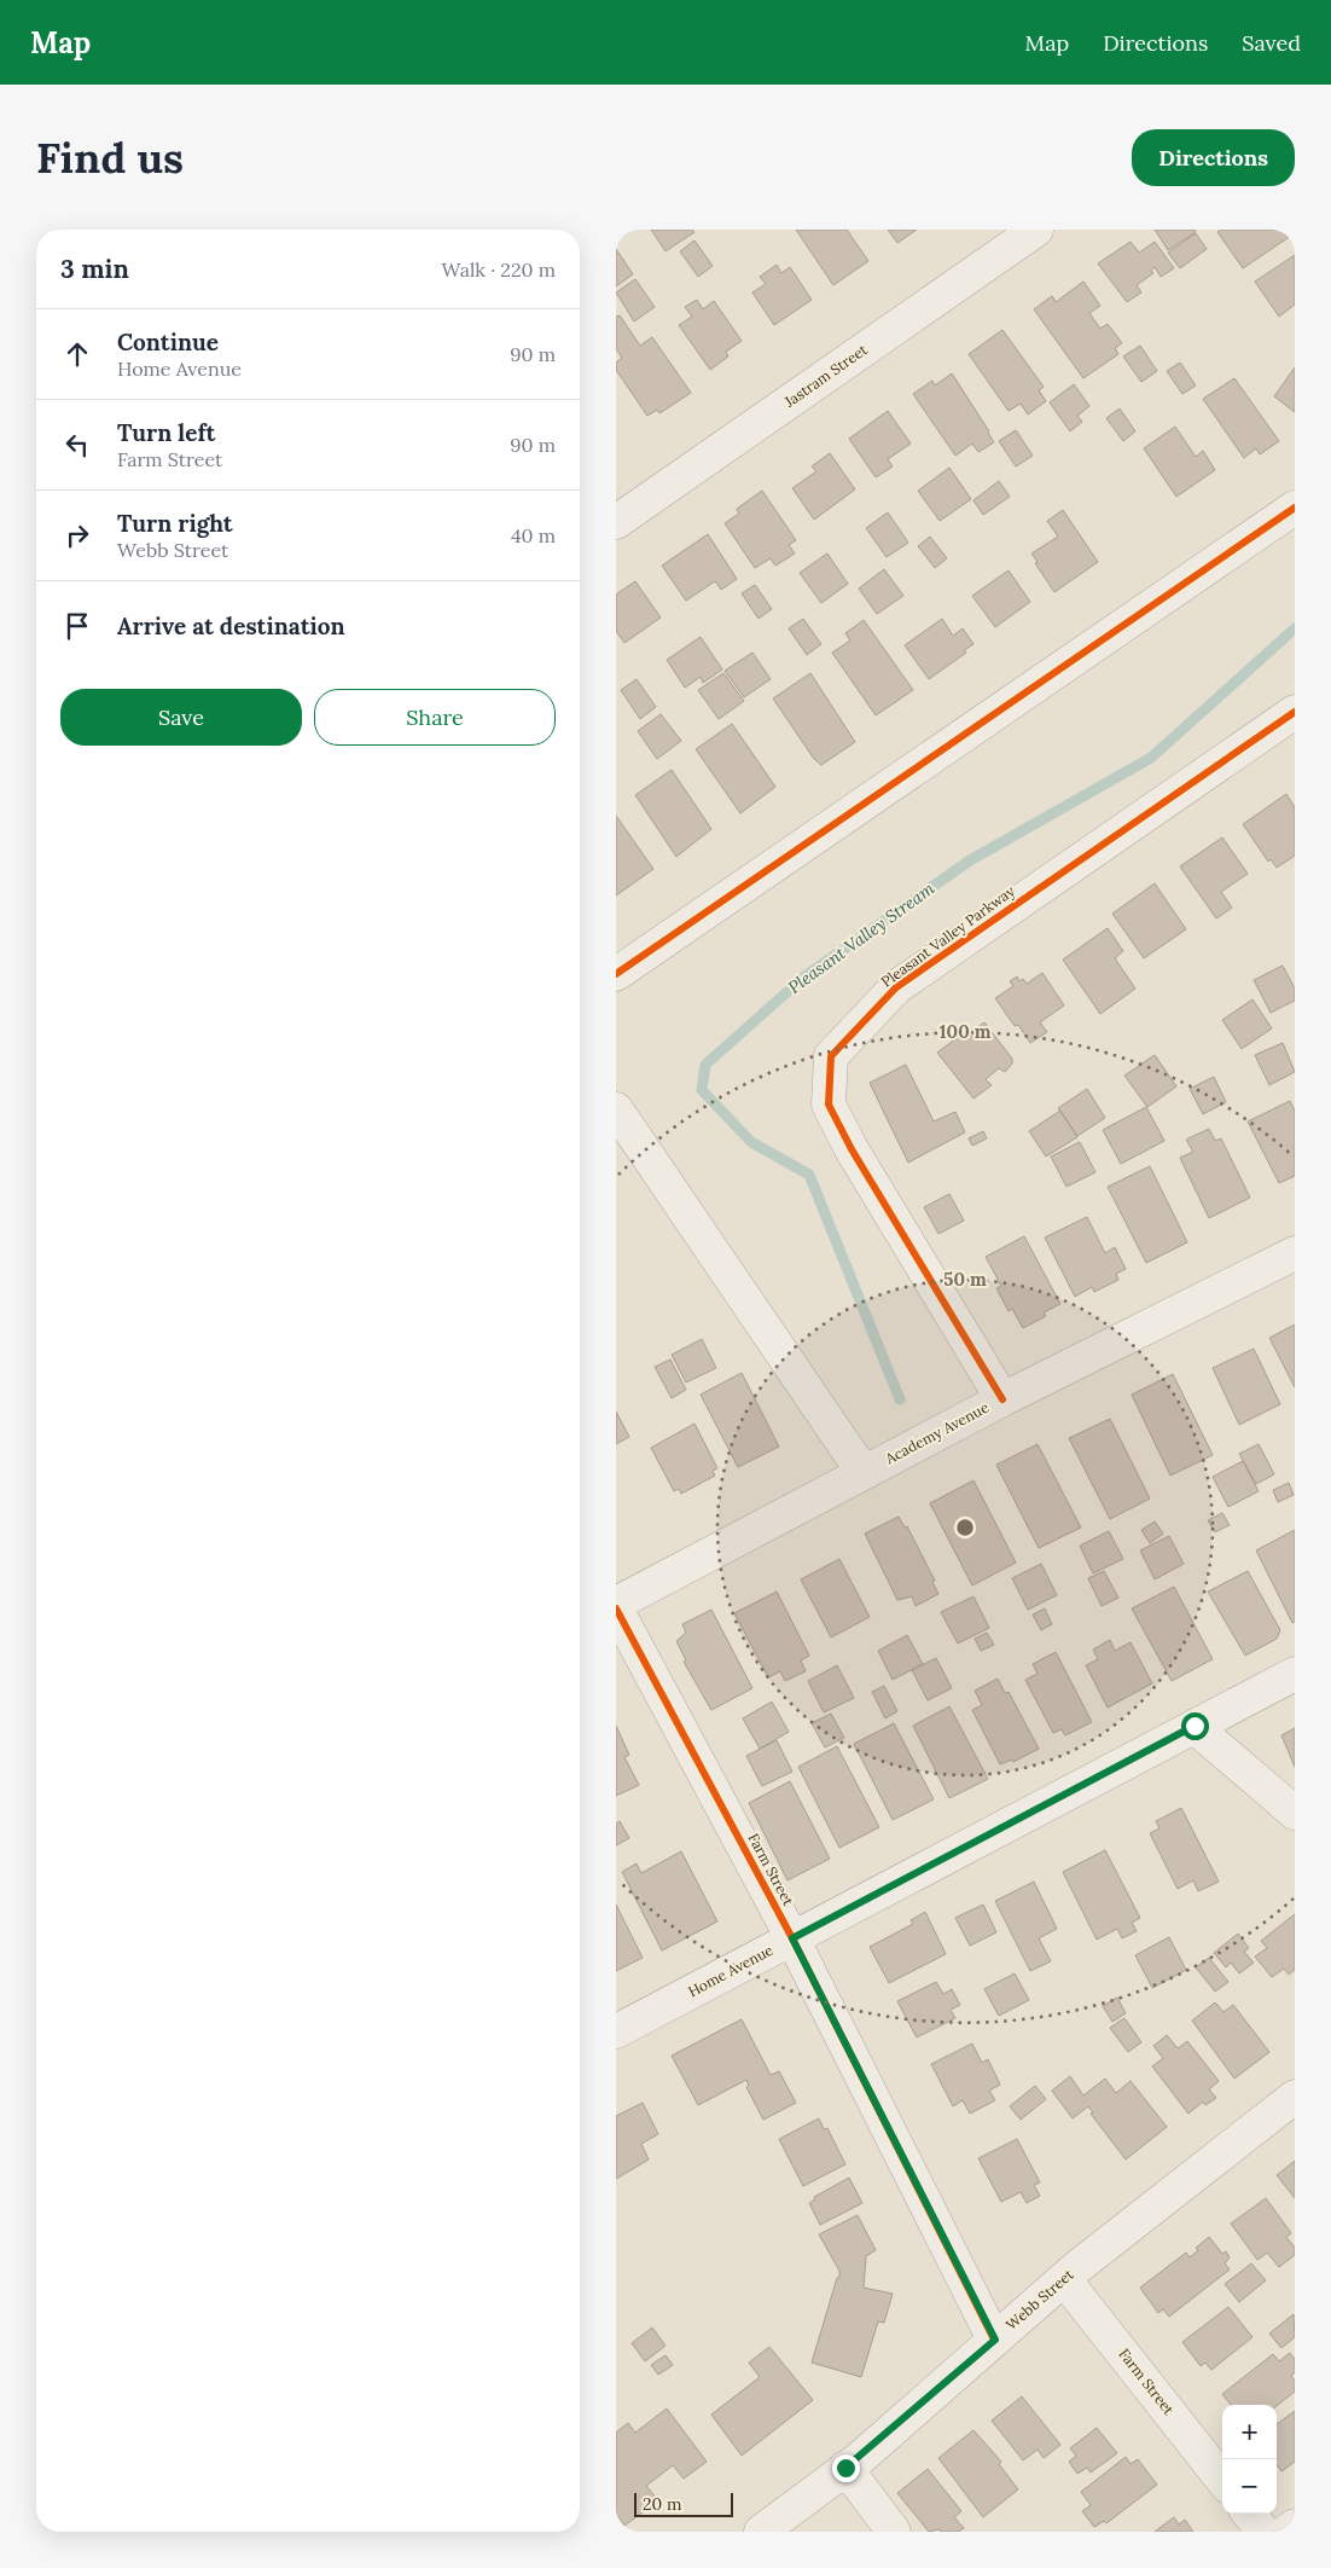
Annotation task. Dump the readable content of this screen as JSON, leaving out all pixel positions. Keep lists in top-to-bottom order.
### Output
{
  "streets": {
    "street": [
      "Jastram Street",
      "Pleasant Valley Parkway",
      "Academy Avenue",
      "Farm Street",
      "Home Avenue",
      "Webb Street"
    ]
  },
  "crossings": [
    ["Pleasant Valley Parkway", "Academy Avenue"],
    ["Farm Street", "Home Avenue"],
    ["Farm Street", "Webb Street"]
  ],
  "water": ["Pleasant Valley Stream"],
  "scale_bar": "20 m",
  "page": {
    "header": "Map",
    "nav": ["Map", "Directions", "Saved"],
    "buttons": [
      "Directions",
      ["Save", "Share"]
    ],
    "title": "Find us",
    "heading": ["3 min", "Walk · 220 m"],
    "list": [
      ["Continue", "Home Avenue", "90 m"],
      ["Turn left", "Farm Street", "90 m"],
      ["Turn right", "Webb Street", "40 m"],
      "Arrive at destination"
    ],
    "map_buttons": ["+", "−"],
    "scale": "20 m"
  },
  "rings": ["100 m", "50 m"]
}
